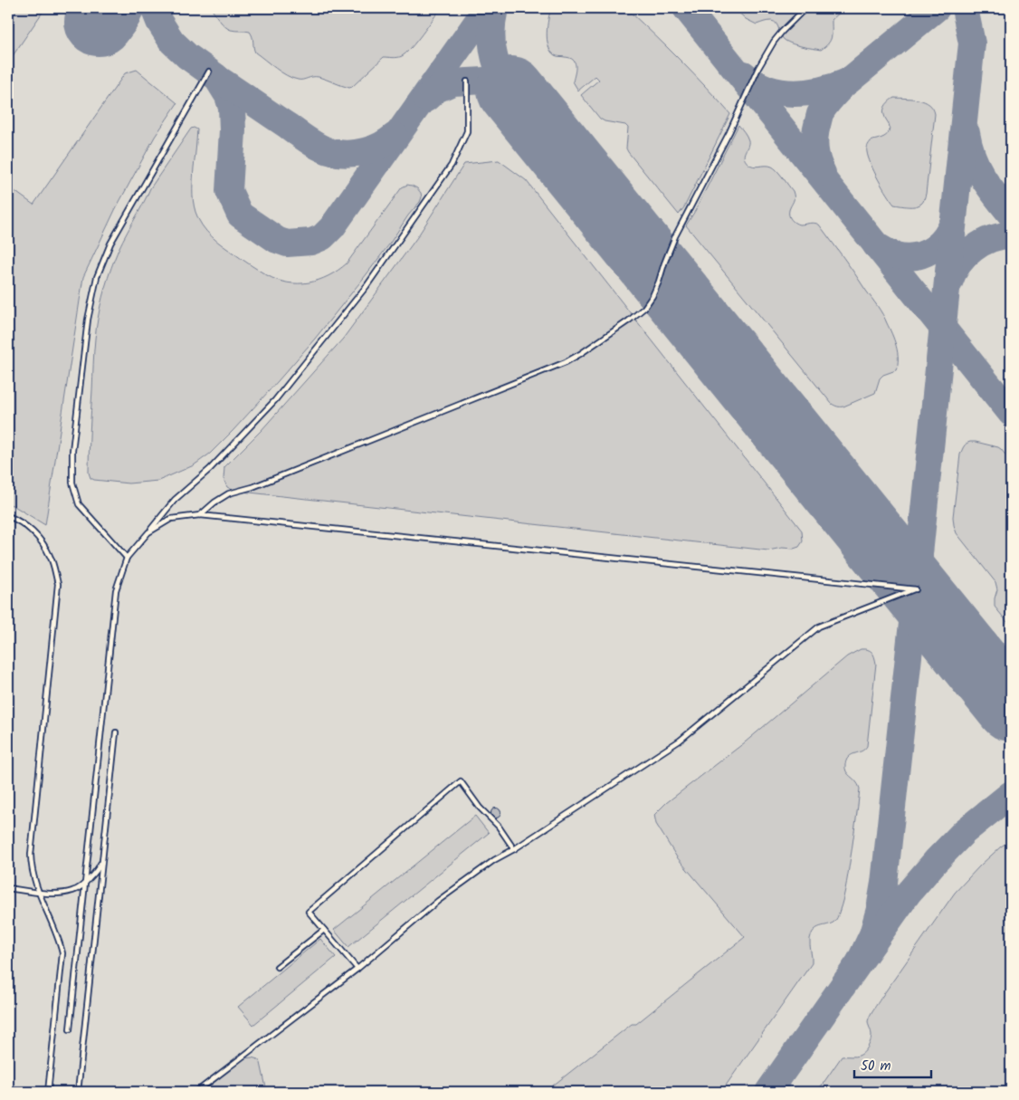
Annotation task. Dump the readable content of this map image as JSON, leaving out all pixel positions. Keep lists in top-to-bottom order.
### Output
{
  "scale_bar": "50 m"
}
